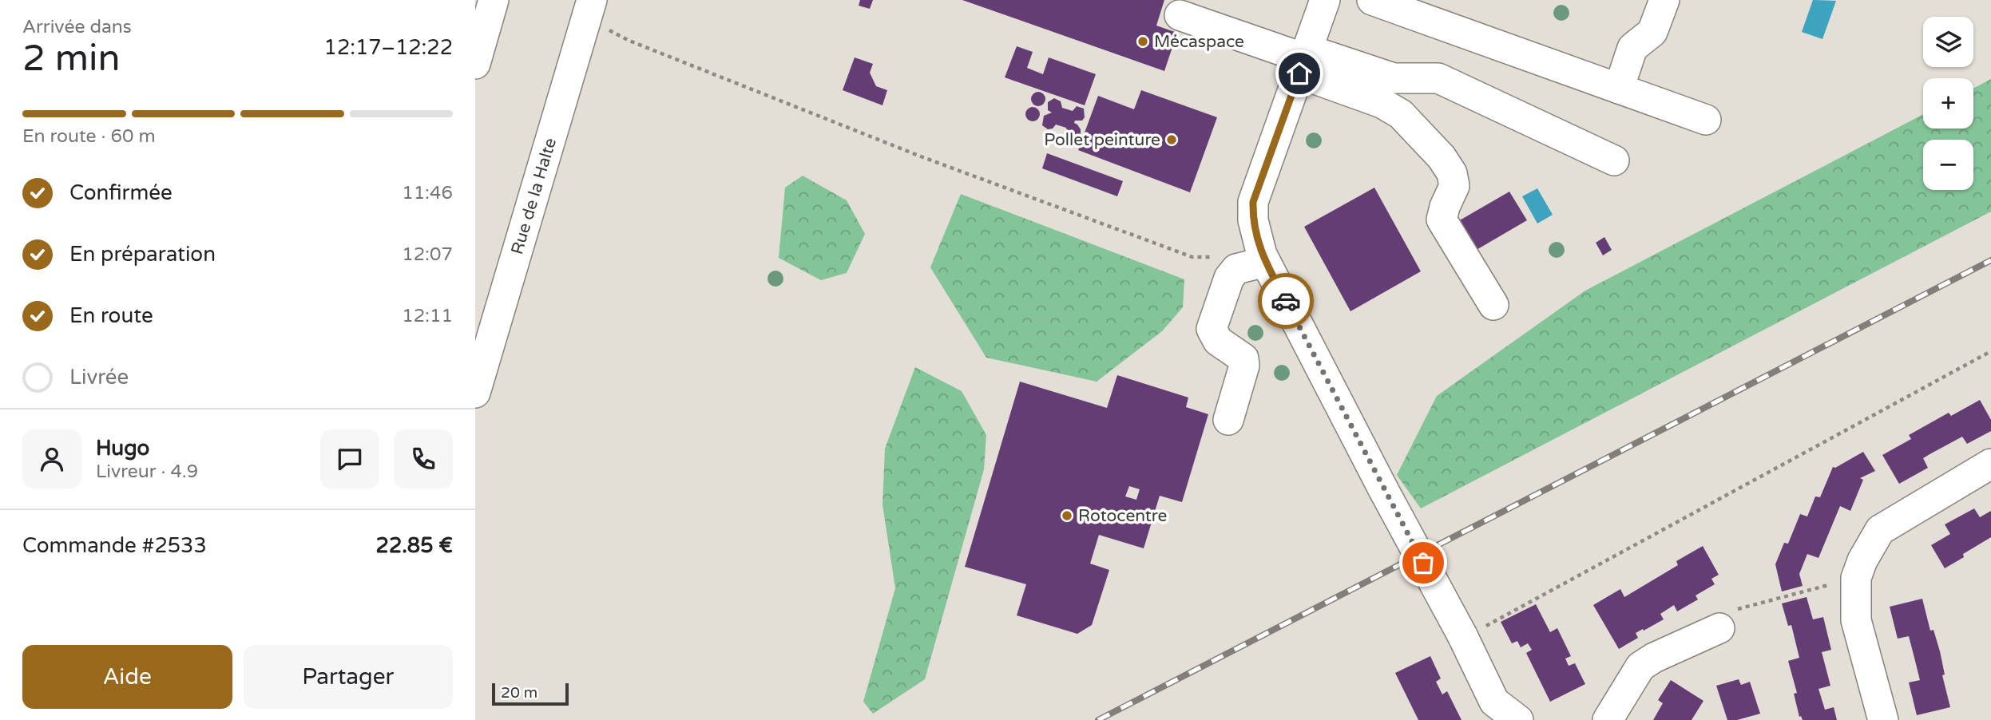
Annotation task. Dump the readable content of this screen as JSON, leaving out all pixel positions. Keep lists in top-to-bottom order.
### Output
{
  "streets": {
    "street": ["Rue de la Halte"]
  },
  "places": ["Mécaspace", "Pollet peinture", "Rotocentre"],
  "scale_bar": "20 m",
  "page": {
    "heading": ["2 min", "Arrivée dans", "12:17–12:22"],
    "panel": [
      "Hugo",
      "Livreur · 4.9",
      "Commande #2533",
      "22.85 €"
    ],
    "map_buttons": ["+", "−"],
    "bar": "En route · 60 m",
    "list": [
      ["Confirmée", "11:46"],
      ["En préparation", "12:07"],
      ["En route", "12:11"],
      "Livrée"
    ],
    "buttons": ["Aide", "Partager"],
    "scale": "20 m"
  }
}
